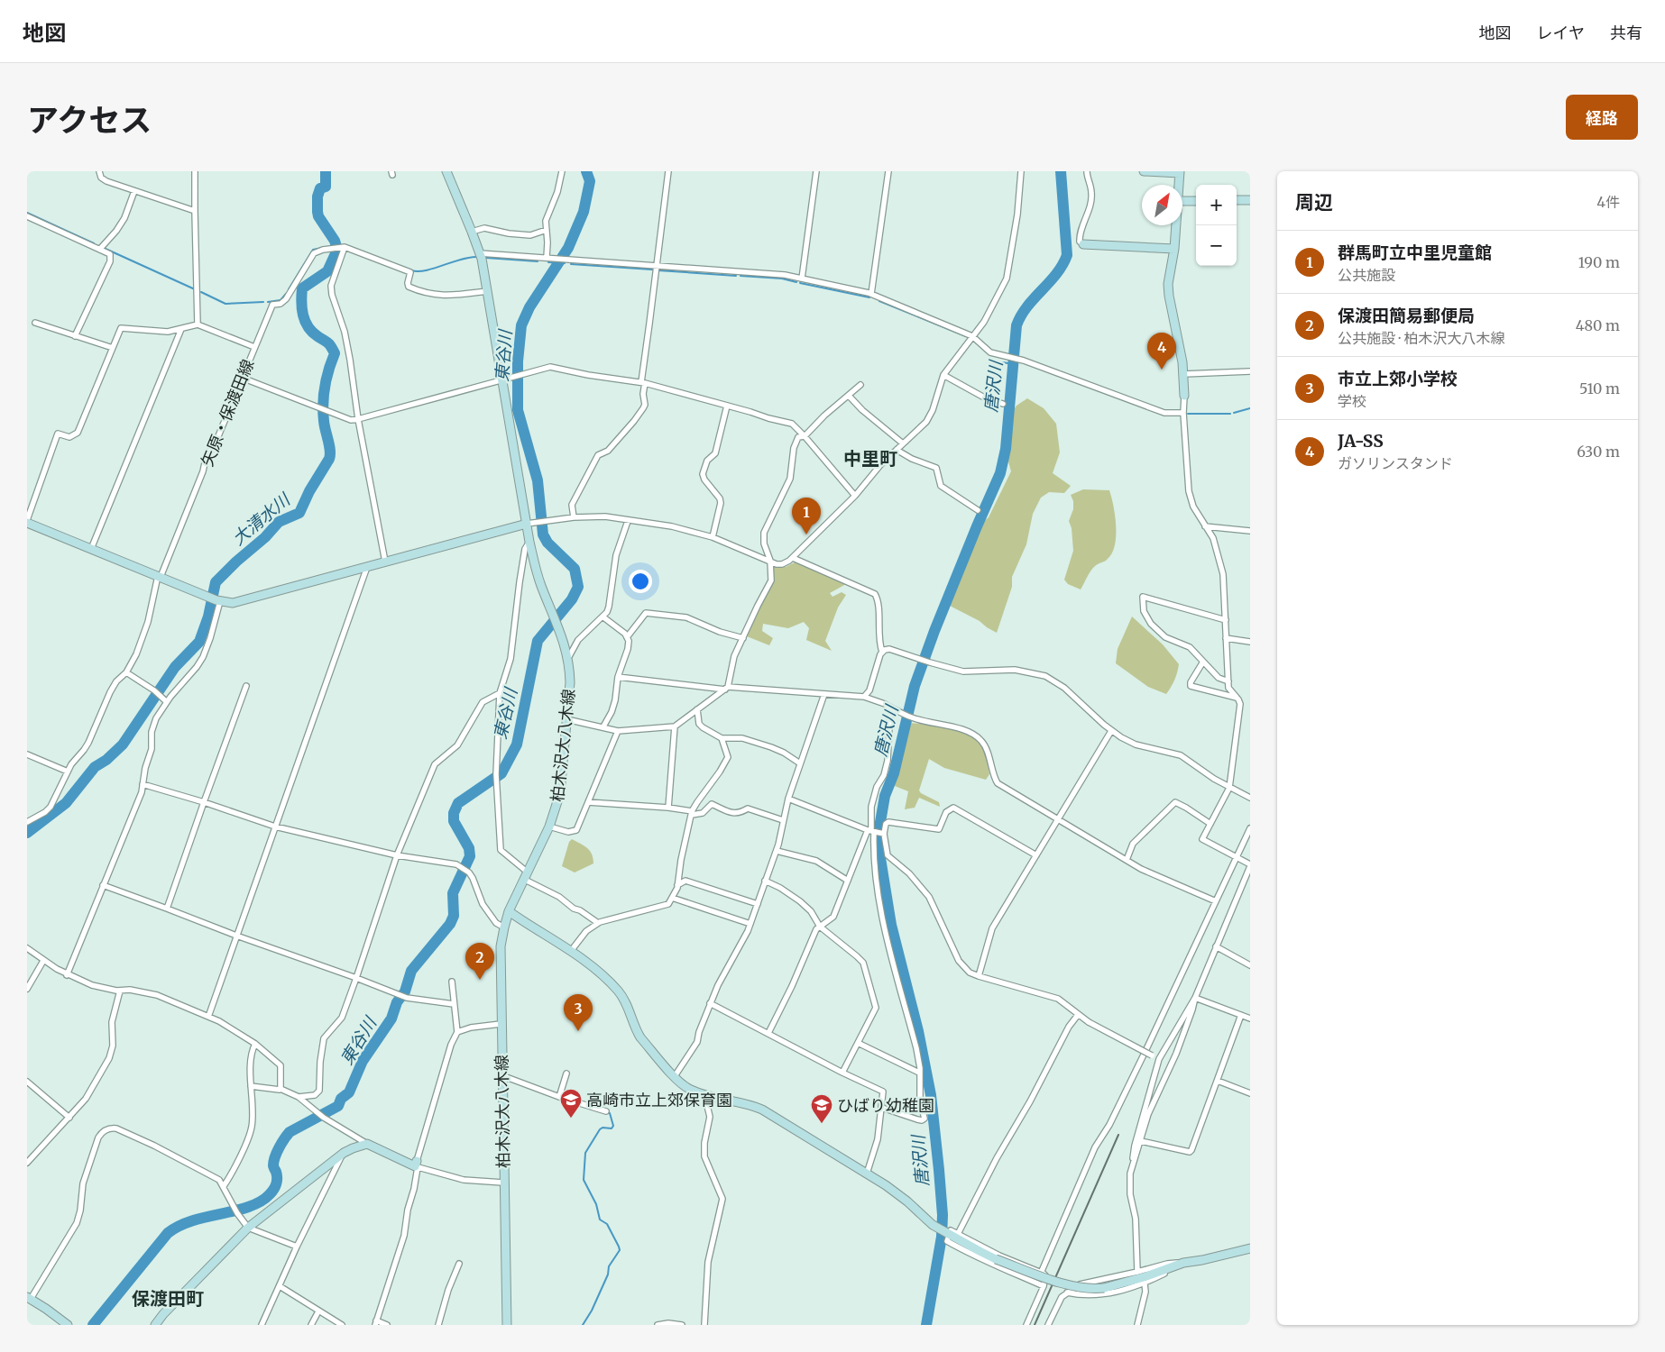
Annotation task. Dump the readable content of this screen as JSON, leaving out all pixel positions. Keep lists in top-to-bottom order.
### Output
{
  "streets": {
    "street": ["矢原・保渡田線", "柏木沢大八木線"]
  },
  "districts": ["中里町", "保渡田町"],
  "water": ["東谷川", "唐沢川", "大清水川"],
  "places": {
    "school or university": ["高崎市立上郊保育園", "ひばり幼稚園"]
  },
  "north": "top right",
  "page": {
    "header": "地図",
    "nav": ["地図", "レイヤ", "共有"],
    "title": "アクセス",
    "buttons": "経路",
    "heading": ["周辺", "4件"],
    "map_buttons": ["+", "−"],
    "list": [
      {
        "mark": "1",
        "name": "群馬町立中里児童館",
        "note": "公共施設",
        "value": "190 m"
      },
      {
        "mark": "2",
        "name": "保渡田簡易郵便局",
        "note": "公共施設 · 柏木沢大八木線",
        "value": "480 m"
      },
      {
        "mark": "3",
        "name": "市立上郊小学校",
        "note": "学校",
        "value": "510 m"
      },
      {
        "mark": "4",
        "name": "JA-SS",
        "note": "ガソリンスタンド",
        "value": "630 m"
      }
    ],
    "pins": [
      "4",
      "1",
      "2",
      "3"
    ]
  }
}
